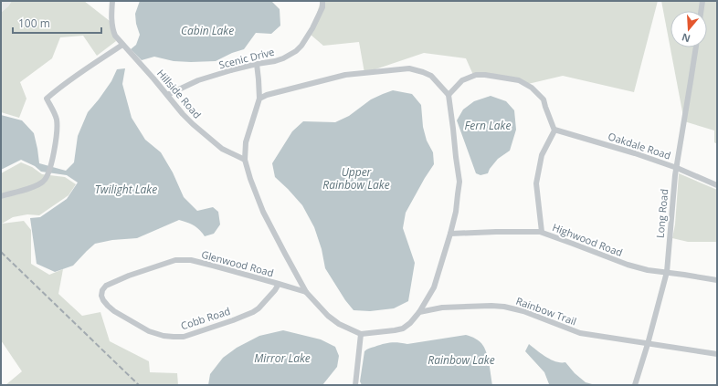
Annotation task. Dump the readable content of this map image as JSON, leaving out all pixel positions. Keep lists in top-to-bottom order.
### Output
{
  "streets": {
    "street": [
      "Scenic Drive",
      "Hillside Road",
      "Oakdale Road",
      "Long Road",
      "Highwood Road",
      "Glenwood Road",
      "Rainbow Trail",
      "Cobb Road"
    ]
  },
  "crossings": [
    ["Scenic Drive", "Hillside Road"],
    ["Oakdale Road", "Long Road"],
    ["Long Road", "Highwood Road"],
    ["Long Road", "Rainbow Trail"],
    ["Glenwood Road", "Cobb Road"]
  ],
  "water": [
    "Cabin Lake",
    "Fern Lake",
    "Upper Rainbow Lake",
    "Twilight Lake",
    "Mirror Lake",
    "Rainbow Lake"
  ],
  "scale_bar": "100 m",
  "north": "bottom"
}
